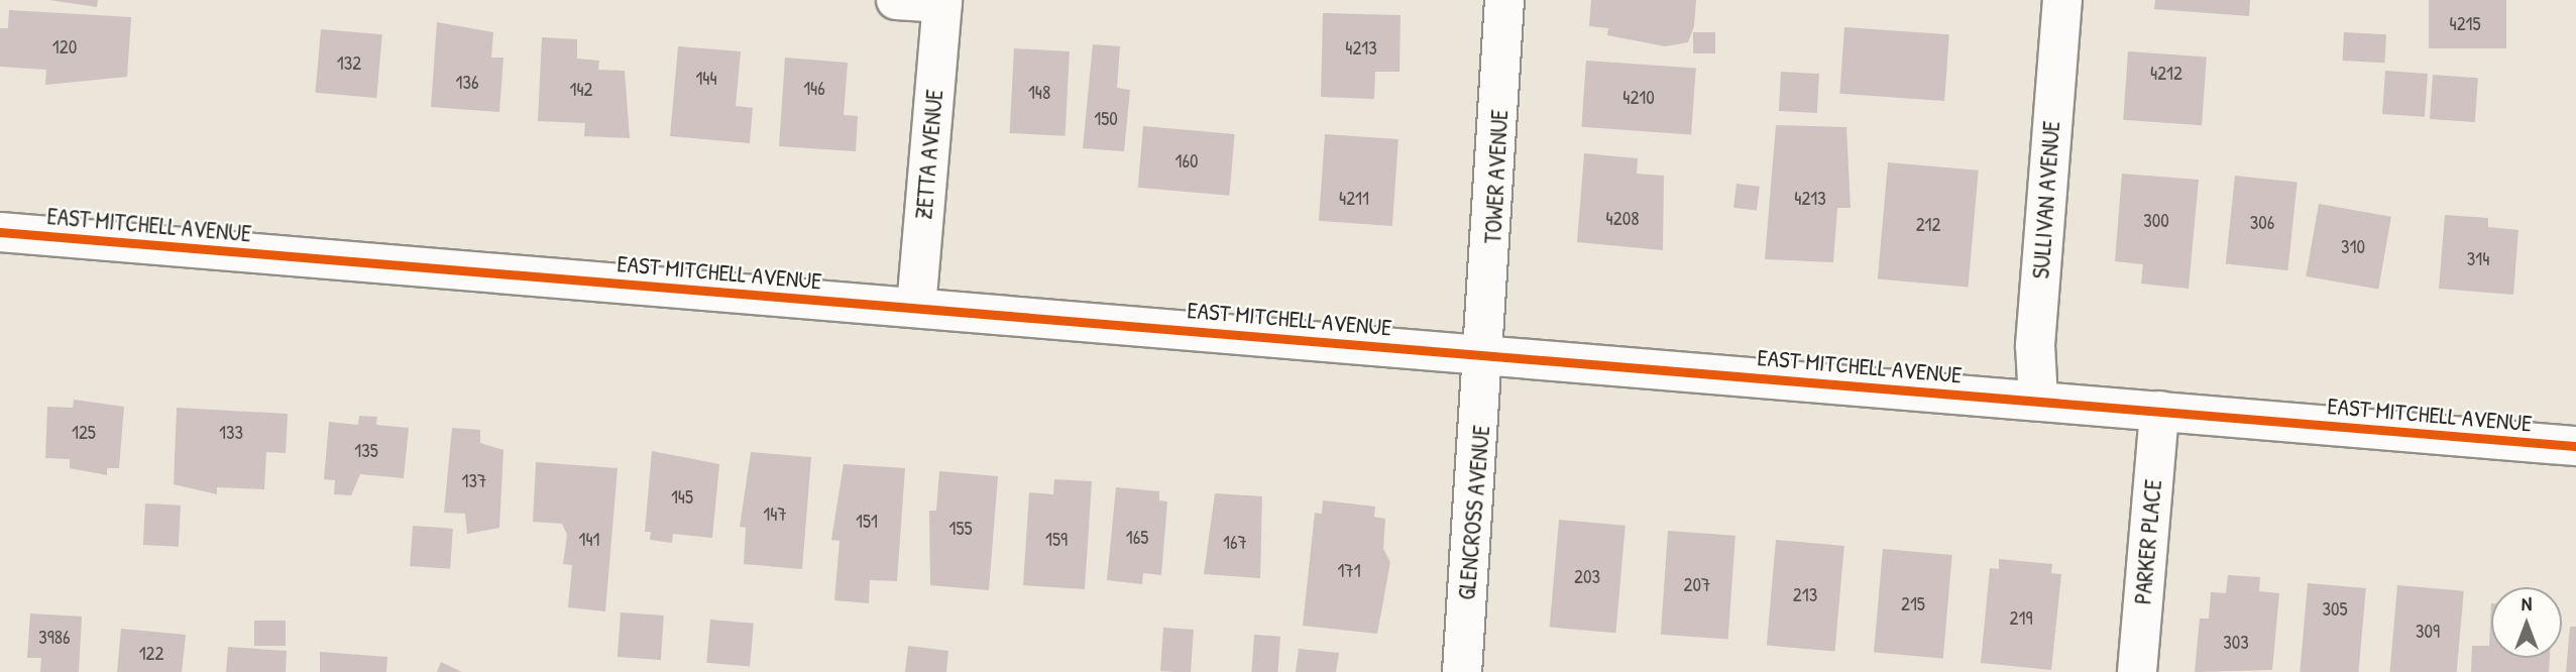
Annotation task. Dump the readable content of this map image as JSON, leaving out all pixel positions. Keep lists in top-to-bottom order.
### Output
{
  "streets": {
    "street": [
      "ZETTA AVENUE",
      "TOWER AVENUE",
      "SULLIVAN AVENUE",
      "EAST MITCHELL AVENUE",
      "GLENCROSS AVENUE",
      "PARKER PLACE"
    ]
  },
  "crossings": [
    ["ZETTA AVENUE", "EAST MITCHELL AVENUE"],
    ["TOWER AVENUE", "EAST MITCHELL AVENUE"],
    ["TOWER AVENUE", "GLENCROSS AVENUE"],
    ["SULLIVAN AVENUE", "EAST MITCHELL AVENUE"],
    ["EAST MITCHELL AVENUE", "GLENCROSS AVENUE"],
    ["EAST MITCHELL AVENUE", "PARKER PLACE"]
  ],
  "house_numbers": [
    "4215",
    "120",
    "4213",
    "132",
    "4212",
    "144",
    "136",
    "146",
    "142",
    "148",
    "4210",
    "150",
    "160",
    "4211",
    "4213",
    "4208",
    "300",
    "306",
    "212",
    "310",
    "314",
    "125",
    "133",
    "135",
    "137",
    "145",
    "147",
    "151",
    "155",
    "165",
    "141",
    "159",
    "167",
    "171",
    "203",
    "207",
    "213",
    "215",
    "305",
    "219",
    "309",
    "3986",
    "303",
    "122"
  ],
  "north": "top"
}
